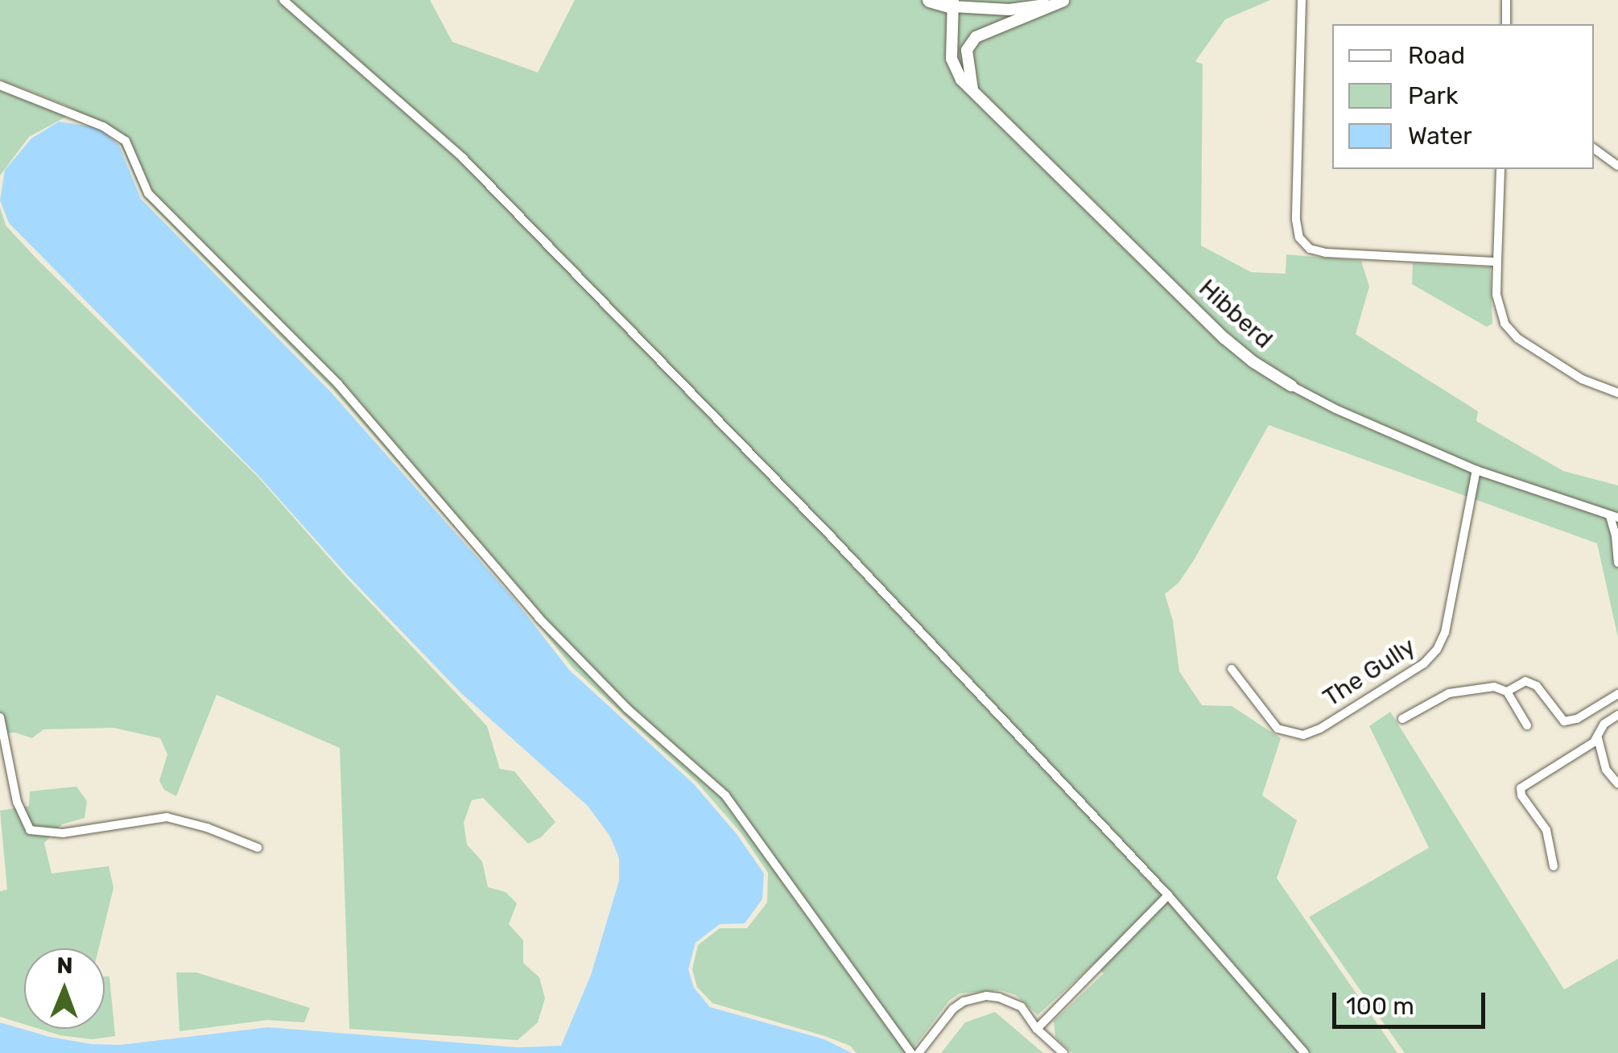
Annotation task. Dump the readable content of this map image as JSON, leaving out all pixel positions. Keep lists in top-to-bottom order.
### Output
{
  "streets": {
    "street": ["Hibberd", "The Gully"]
  },
  "crossings": [
    ["Hibberd", "The Gully"]
  ],
  "legend": ["Road", "Park", "Water"],
  "scale_bar": "100 m",
  "north": "top"
}
